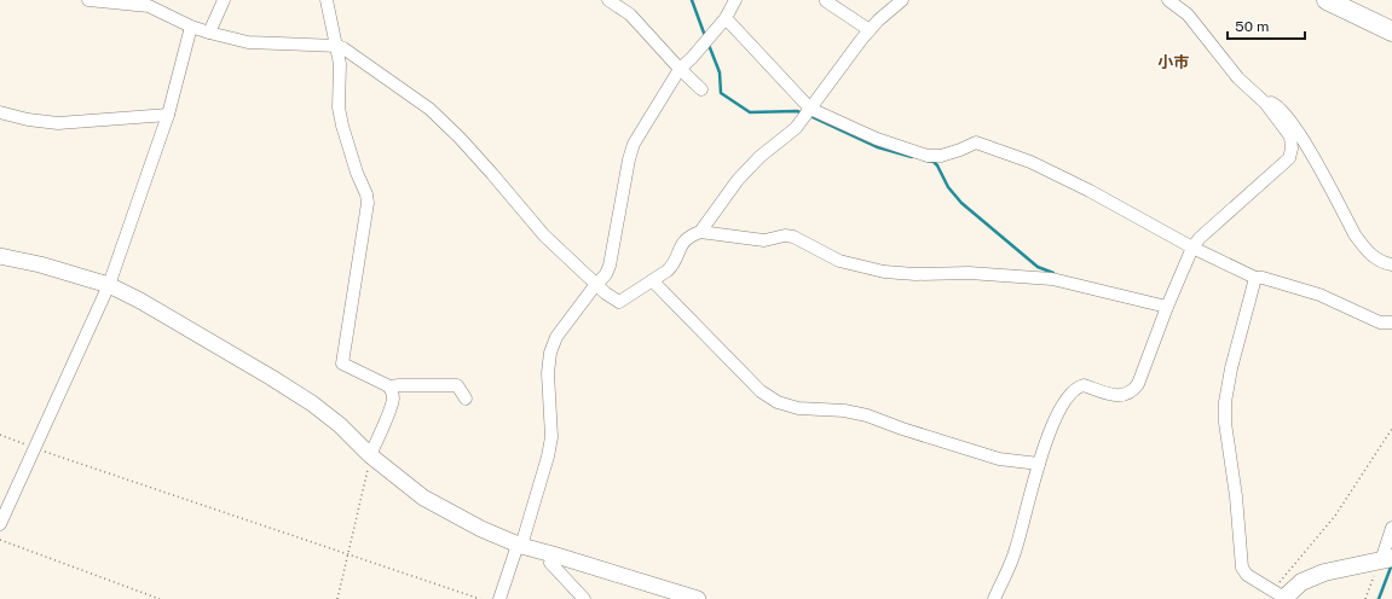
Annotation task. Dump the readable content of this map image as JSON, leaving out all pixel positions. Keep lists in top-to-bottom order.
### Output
{
  "districts": ["小市"],
  "scale_bar": "50 m"
}
